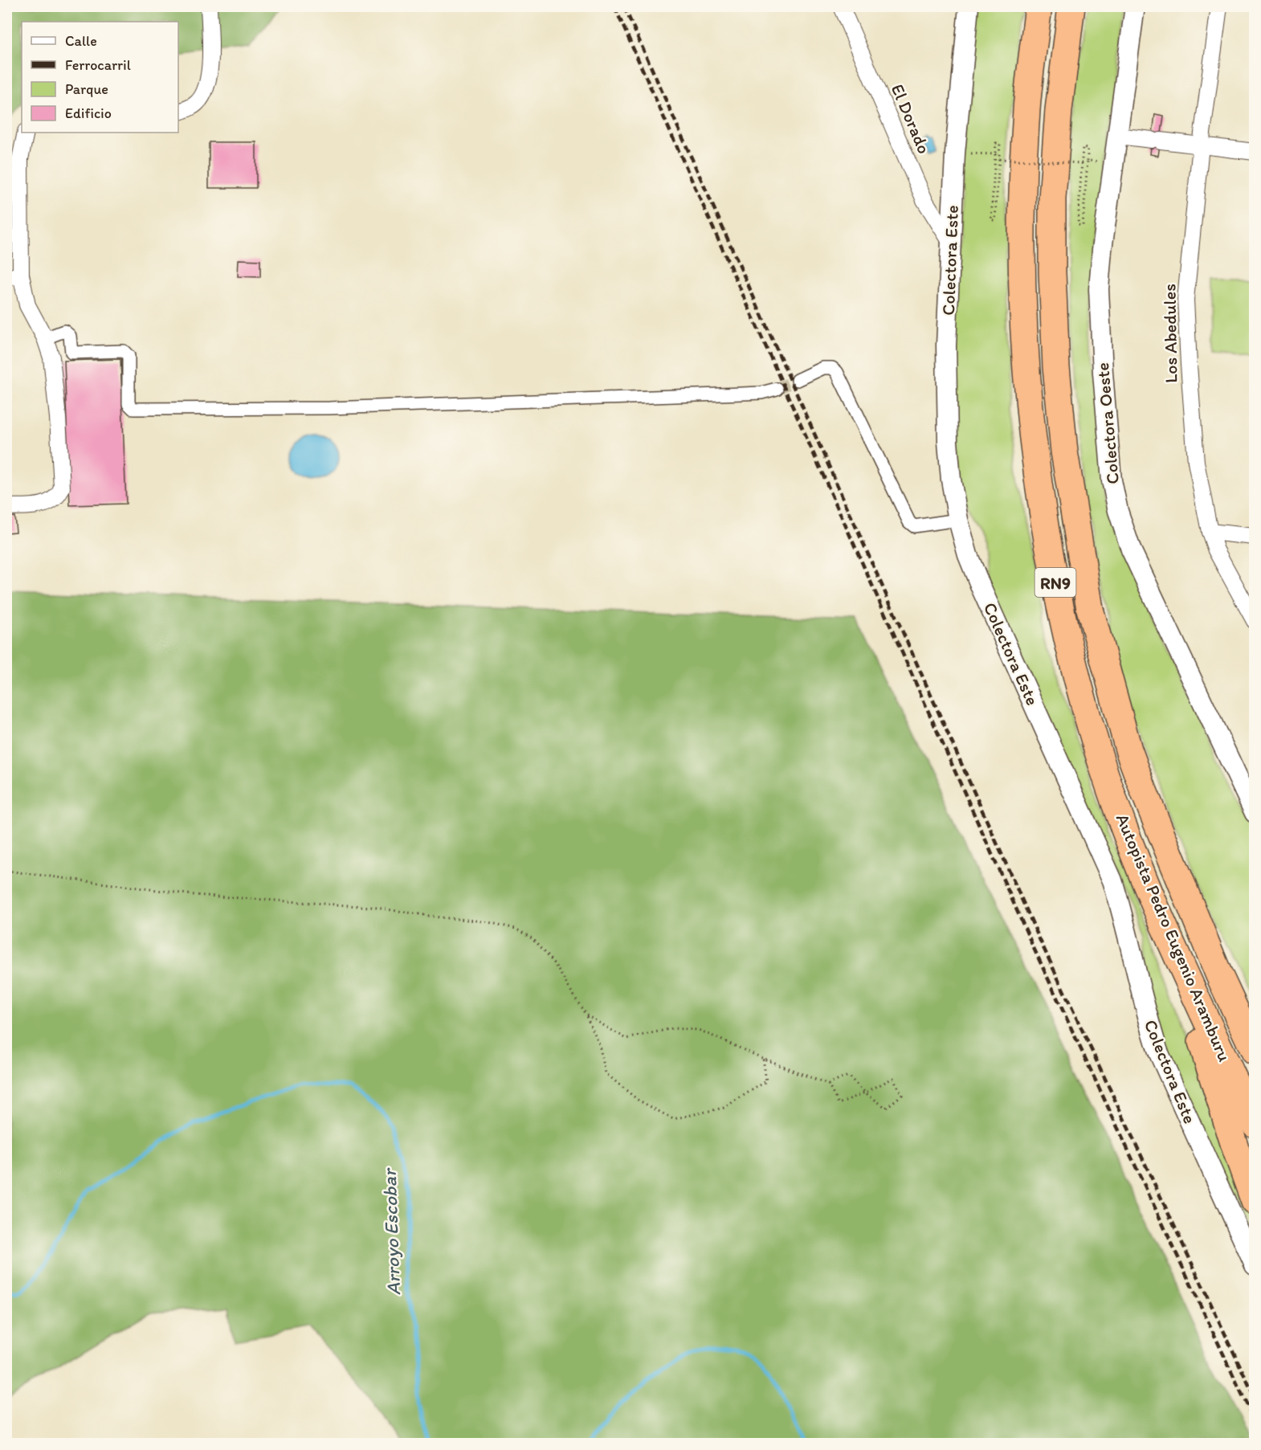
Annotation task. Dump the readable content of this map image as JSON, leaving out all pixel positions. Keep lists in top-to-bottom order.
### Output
{
  "streets": {
    "highway": ["RN9", "Autopista Pedro Eugenio Aramburu"],
    "street": [
      "El Dorado",
      "Colectora Este",
      "Los Abedules",
      "Colectora Oeste"
    ]
  },
  "crossings": [
    ["El Dorado", "Colectora Este"]
  ],
  "water": ["Arroyo Escobar"],
  "legend": [
    "Calle",
    "Ferrocarril",
    "Parque",
    "Edificio"
  ]
}
